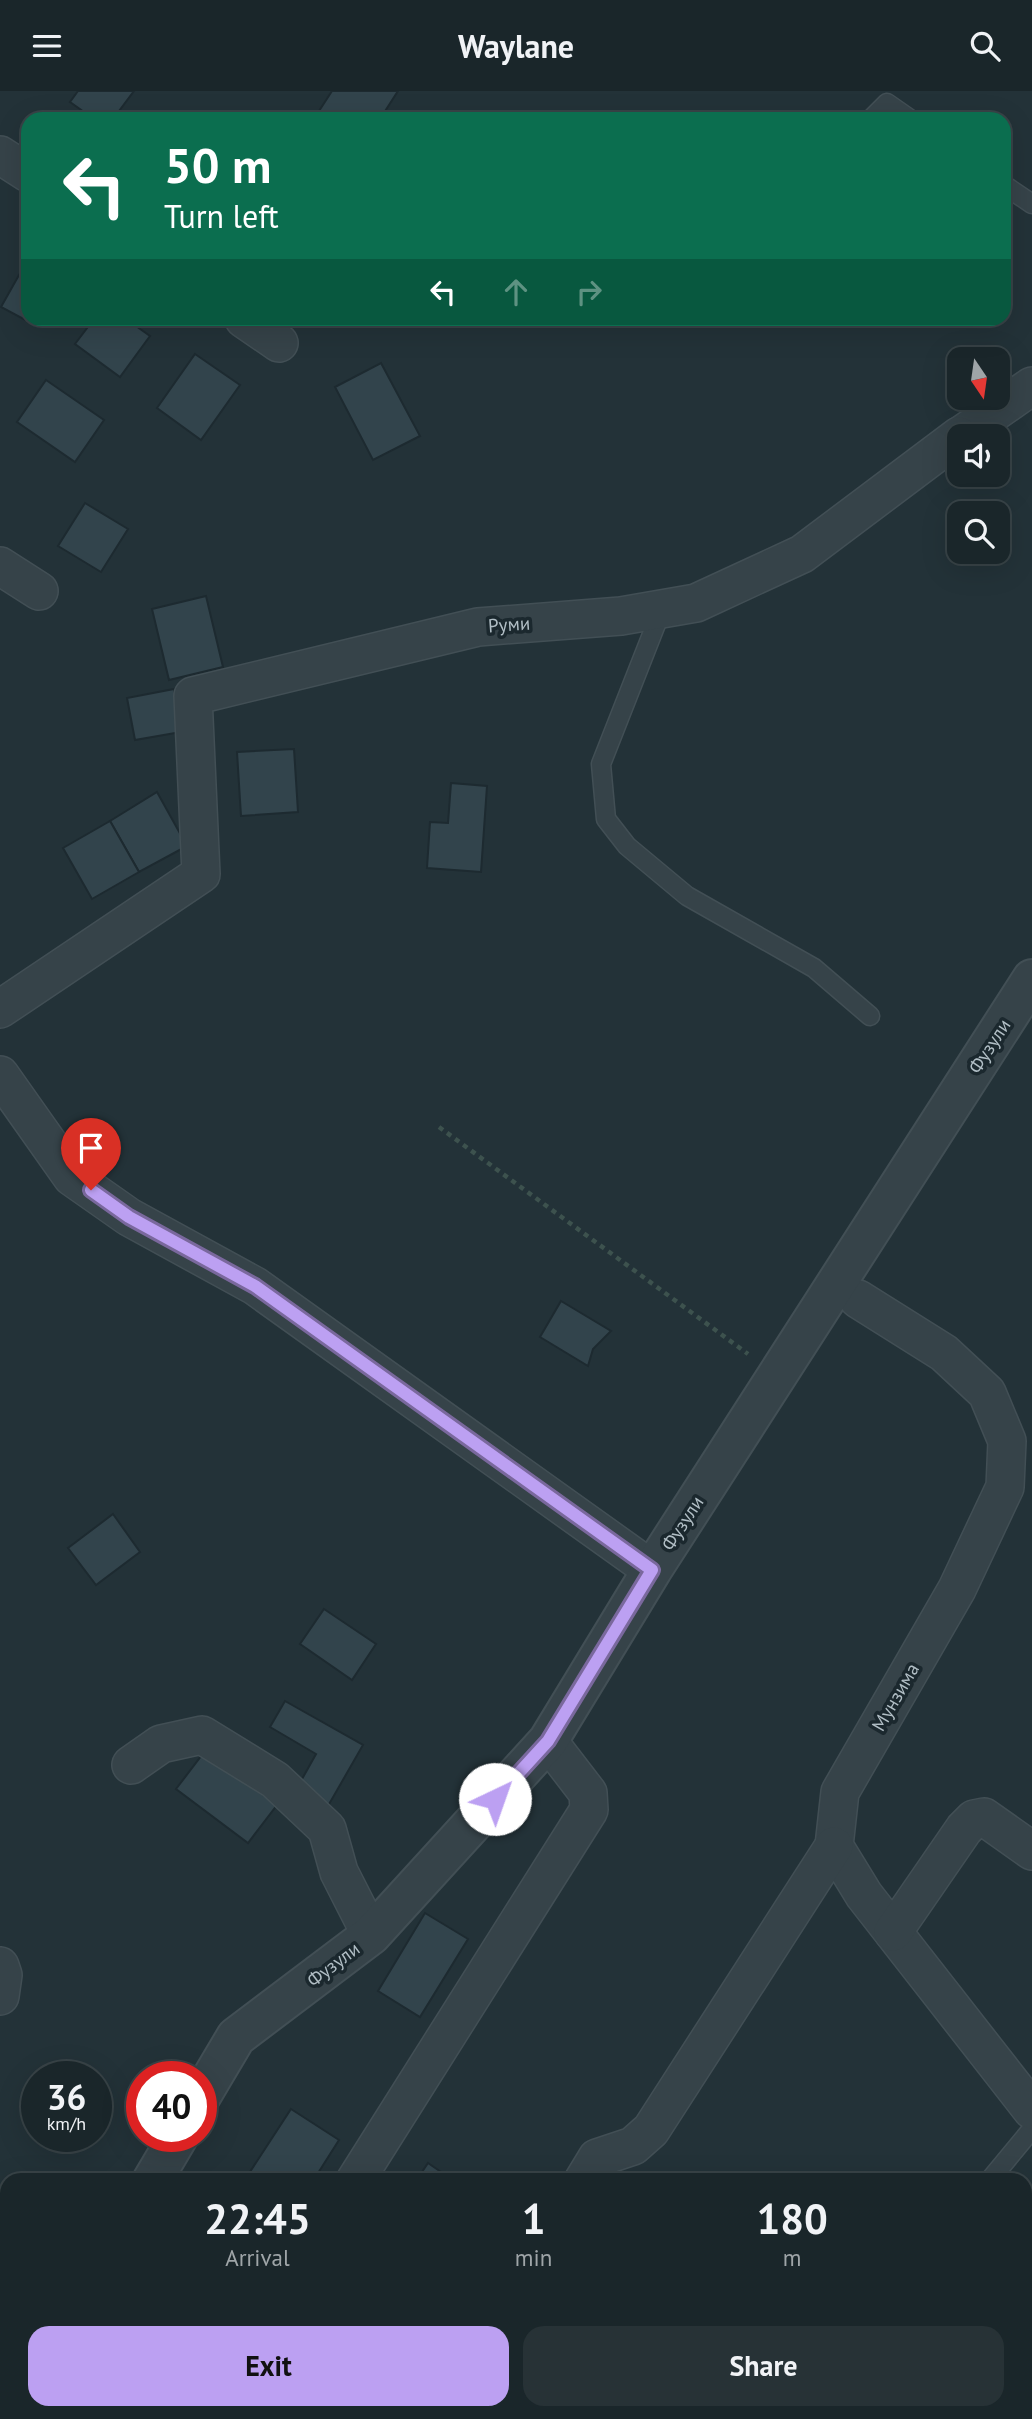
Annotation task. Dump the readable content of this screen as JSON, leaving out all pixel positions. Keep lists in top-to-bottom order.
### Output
{
  "streets": {
    "street": ["Руми", "Фузули", "Мунзима"]
  },
  "north": "bottom",
  "page": {
    "header": "Waylane",
    "turn": ["50 m", "Turn left"],
    "speed": "36 km/h",
    "limit": "40",
    "eta": [
      "22:45",
      "Arrival",
      "1",
      "min",
      "180",
      "m"
    ],
    "buttons": ["Exit", "Share"]
  }
}
